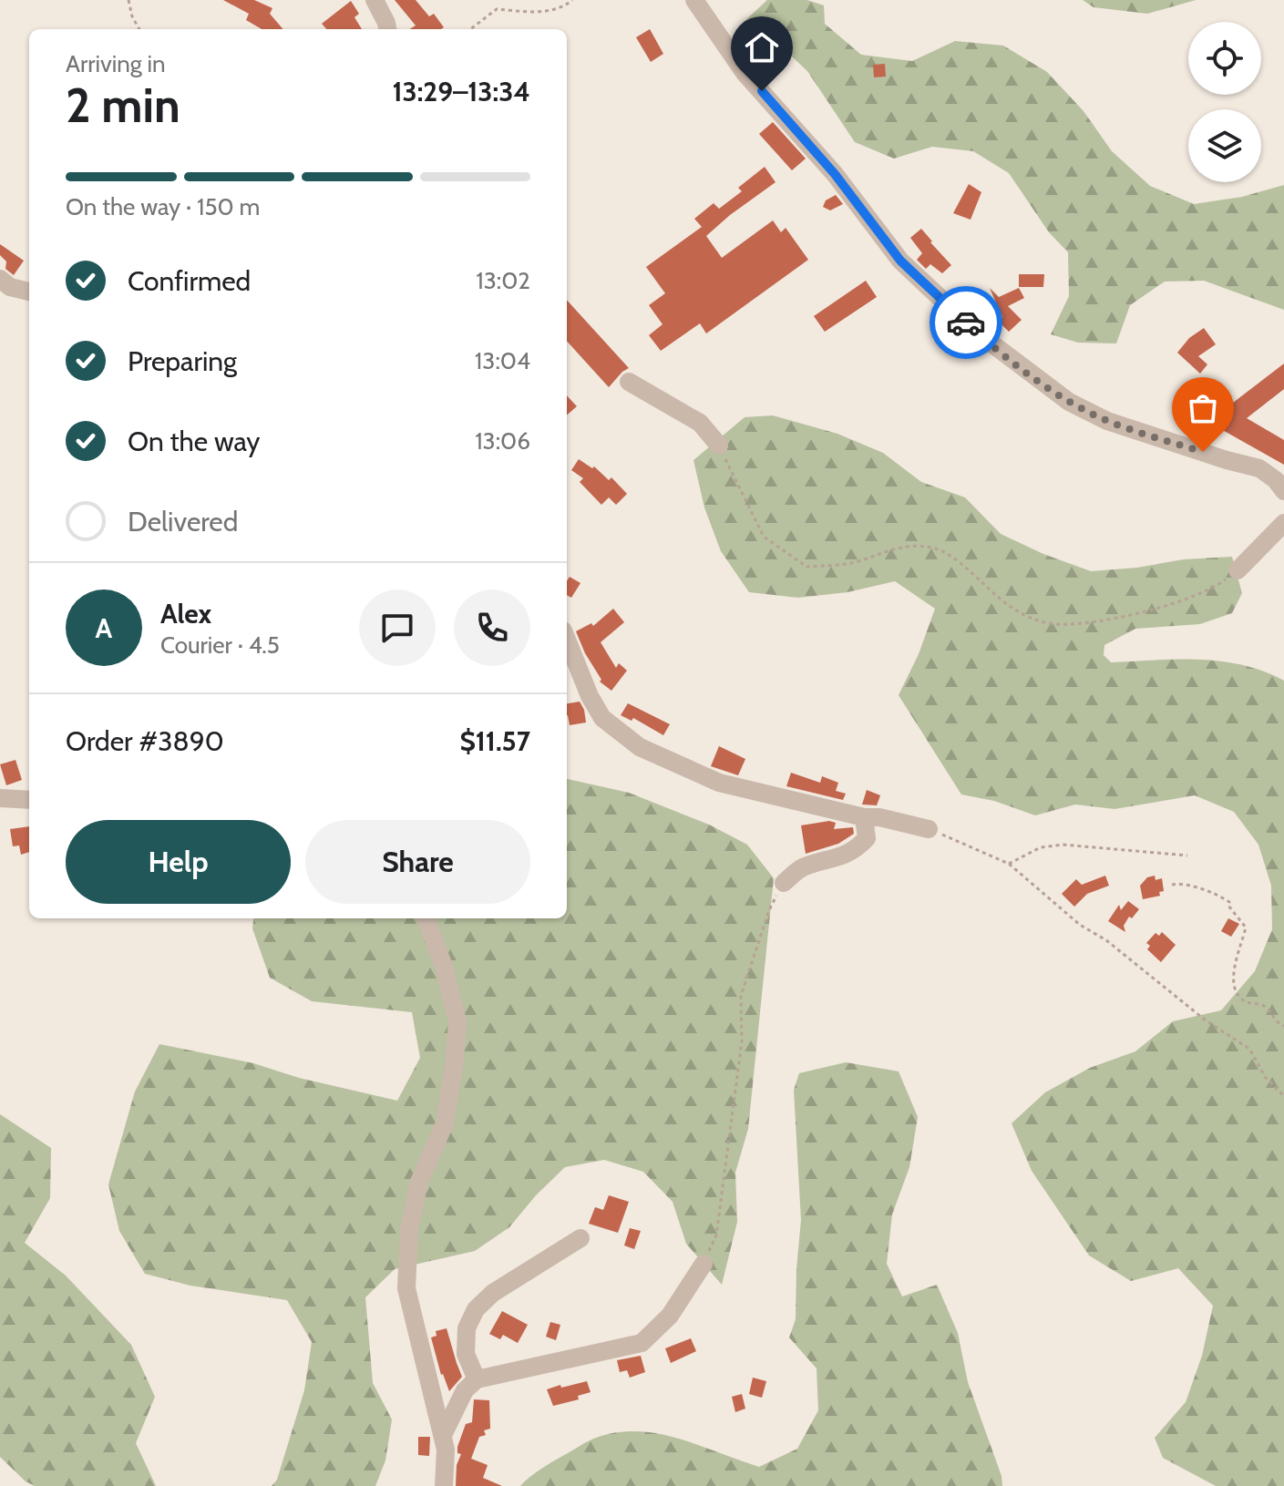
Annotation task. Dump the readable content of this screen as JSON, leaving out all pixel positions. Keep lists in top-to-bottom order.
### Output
{
  "page": {
    "heading": ["2 min", "Arriving in", "13:29–13:34"],
    "panel": [
      "Alex",
      "Courier · 4.5",
      "Order #3890",
      "$11.57"
    ],
    "bar": "On the way · 150 m",
    "list": [
      ["Confirmed", "13:02"],
      ["Preparing", "13:04"],
      ["On the way", "13:06"],
      "Delivered"
    ],
    "round": "A",
    "buttons": ["Help", "Share"]
  }
}
